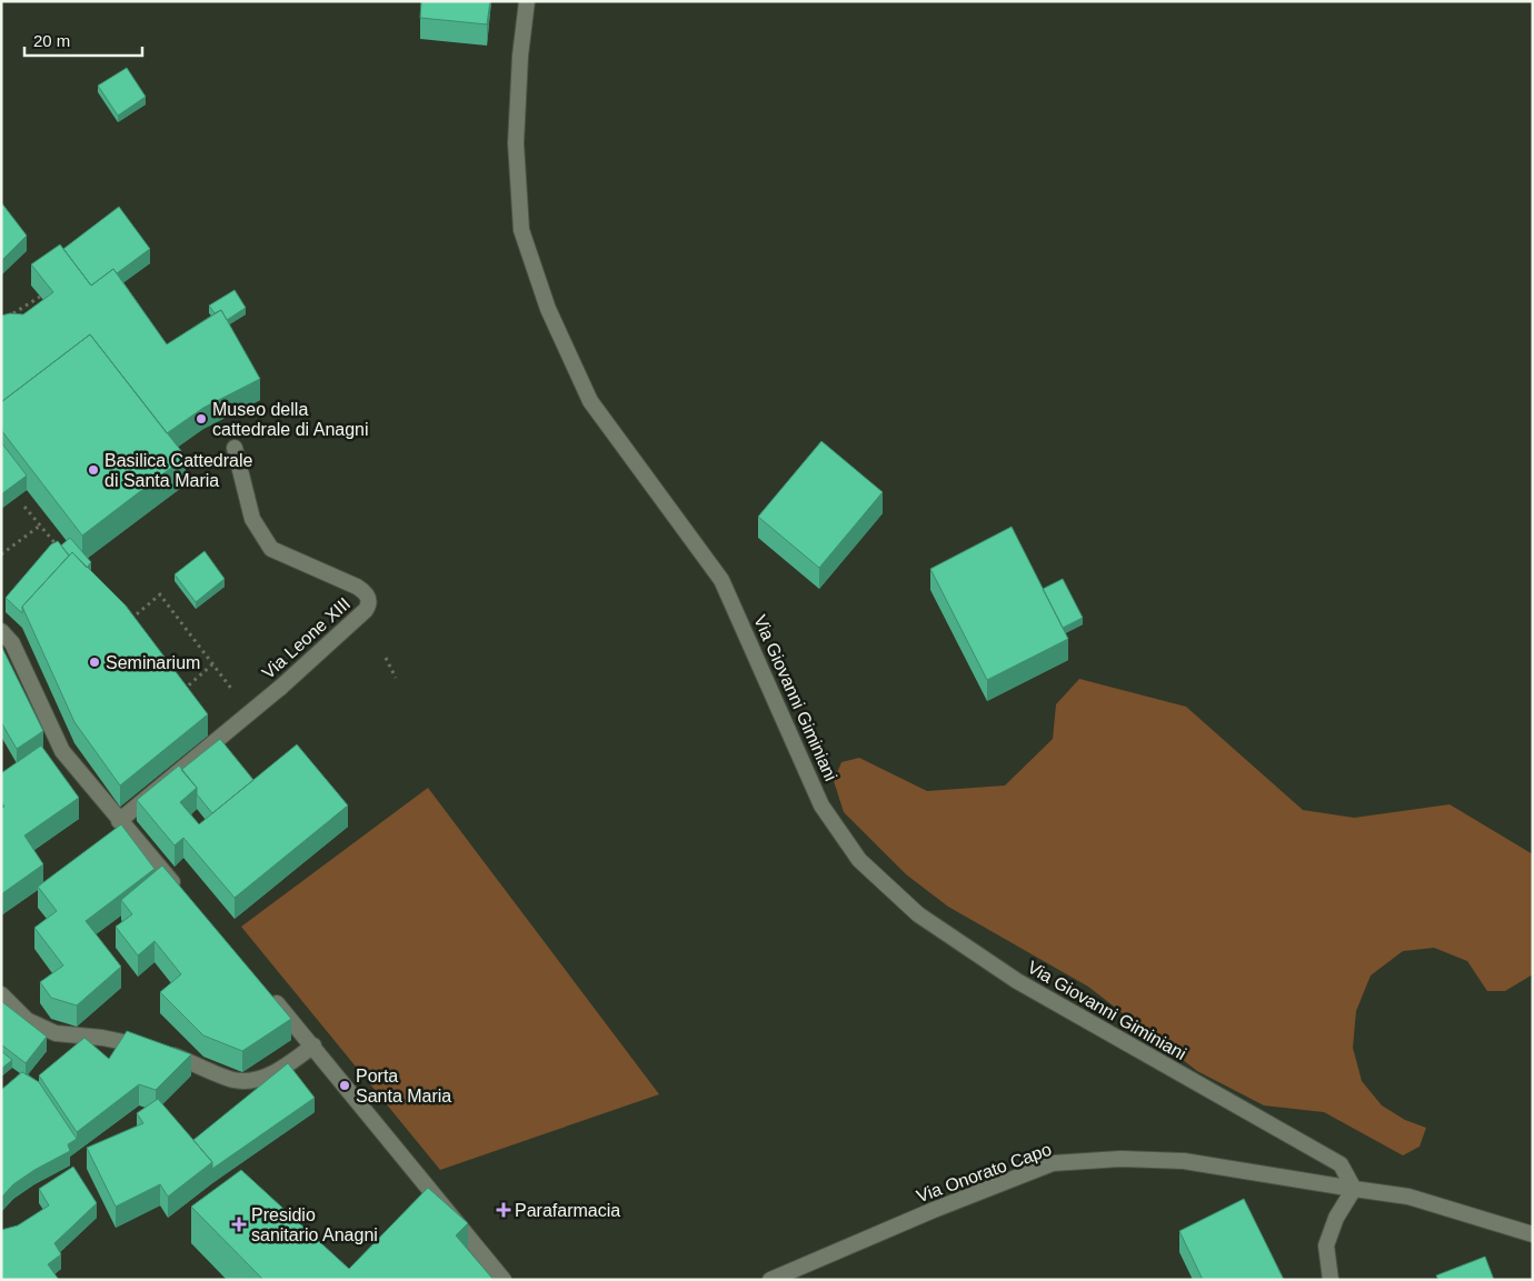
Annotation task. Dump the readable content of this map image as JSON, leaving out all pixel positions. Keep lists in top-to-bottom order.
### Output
{
  "streets": {
    "street": ["Via Leone XIII", "Via Giovanni Giminiani", "Via Onorato Capo"]
  },
  "crossings": [
    ["Via Giovanni Giminiani", "Via Onorato Capo"]
  ],
  "places": {
    "other": [
      "Museo della cattedrale di Anagni",
      "Basilica Cattedrale di Santa Maria",
      "Seminarium",
      "Porta Santa Maria"
    ],
    "health": ["Parafarmacia", "Presidio sanitario Anagni"]
  },
  "scale_bar": "20 m"
}
